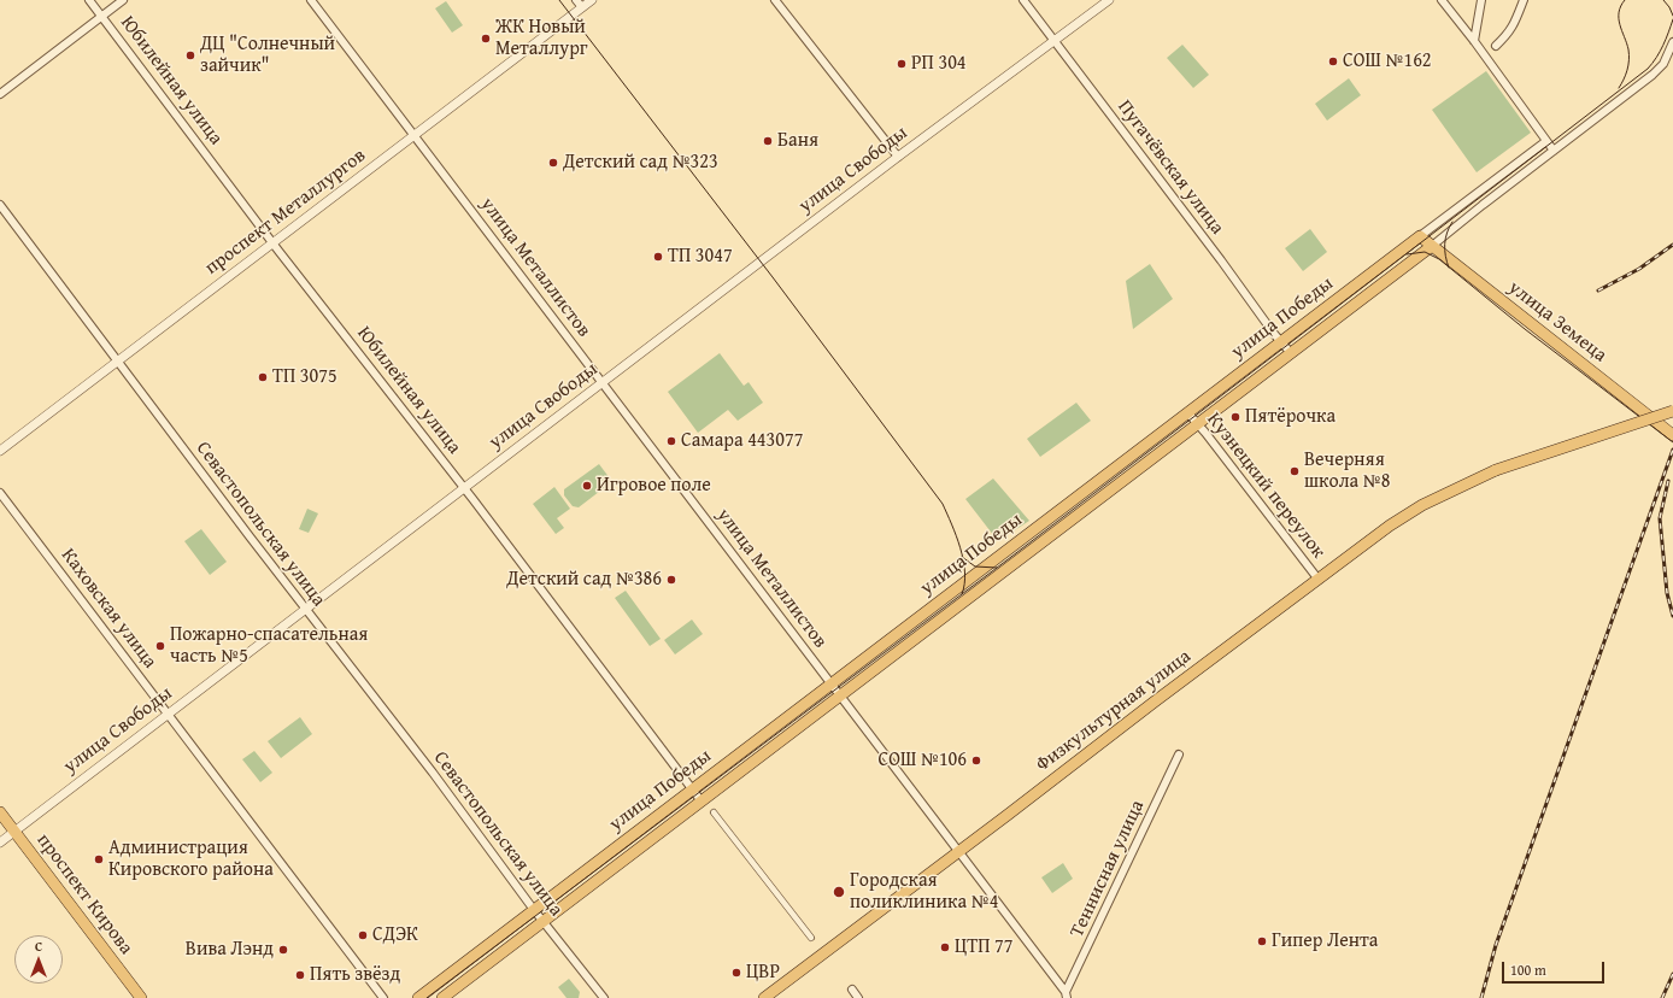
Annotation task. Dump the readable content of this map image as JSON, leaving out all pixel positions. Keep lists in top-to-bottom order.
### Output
{
  "streets": {
    "main road": [
      "улица Победы",
      "улица Земеца",
      "Физкультурная улица",
      "проспект Кирова"
    ],
    "street": [
      "Юбилейная улица",
      "Пугачёвская улица",
      "улица Свободы",
      "проспект Металлургов",
      "улица Металлистов",
      "Кузнецкий переулок",
      "Севастопольская улица",
      "Каховская улица",
      "Теннисная улица"
    ]
  },
  "crossings": [
    ["Юбилейная улица", "улица Свободы"],
    ["Юбилейная улица", "проспект Металлургов"],
    ["Юбилейная улица", "улица Победы"],
    ["Пугачёвская улица", "улица Свободы"],
    ["Пугачёвская улица", "улица Победы"],
    ["улица Свободы", "улица Металлистов"],
    ["улица Свободы", "Севастопольская улица"],
    ["улица Свободы", "Каховская улица"],
    ["улица Свободы", "проспект Кирова"],
    ["проспект Металлургов", "улица Металлистов"],
    ["проспект Металлургов", "Севастопольская улица"],
    ["улица Металлистов", "улица Победы"],
    ["улица Металлистов", "Физкультурная улица"],
    ["улица Металлистов", "Теннисная улица"],
    ["улица Победы", "улица Земеца"],
    ["улица Победы", "Кузнецкий переулок"],
    ["улица Победы", "Севастопольская улица"],
    ["Кузнецкий переулок", "Физкультурная улица"]
  ],
  "places": [
    "ЖК Новый Металлург",
    "ДЦ \"Солнечный зайчик\"",
    "СОШ №162",
    "РП 304",
    "Баня",
    "Детский сад №323",
    "ТП 3047",
    "ТП 3075",
    "Пятёрочка",
    "Самара 443077",
    "Вечерняя школа №8",
    "Игровое поле",
    "Детский сад №386",
    "Пожарно-спасательная часть №5",
    "СОШ №106",
    "Администрация Кировского района",
    "Городская поликлиника №4",
    "СДЭК",
    "Гипер Лента",
    "ЦТП 77",
    "Вива Лэнд",
    "ЦВР",
    "Пять звёзд"
  ],
  "scale_bar": "100 m",
  "north": "top"
}
